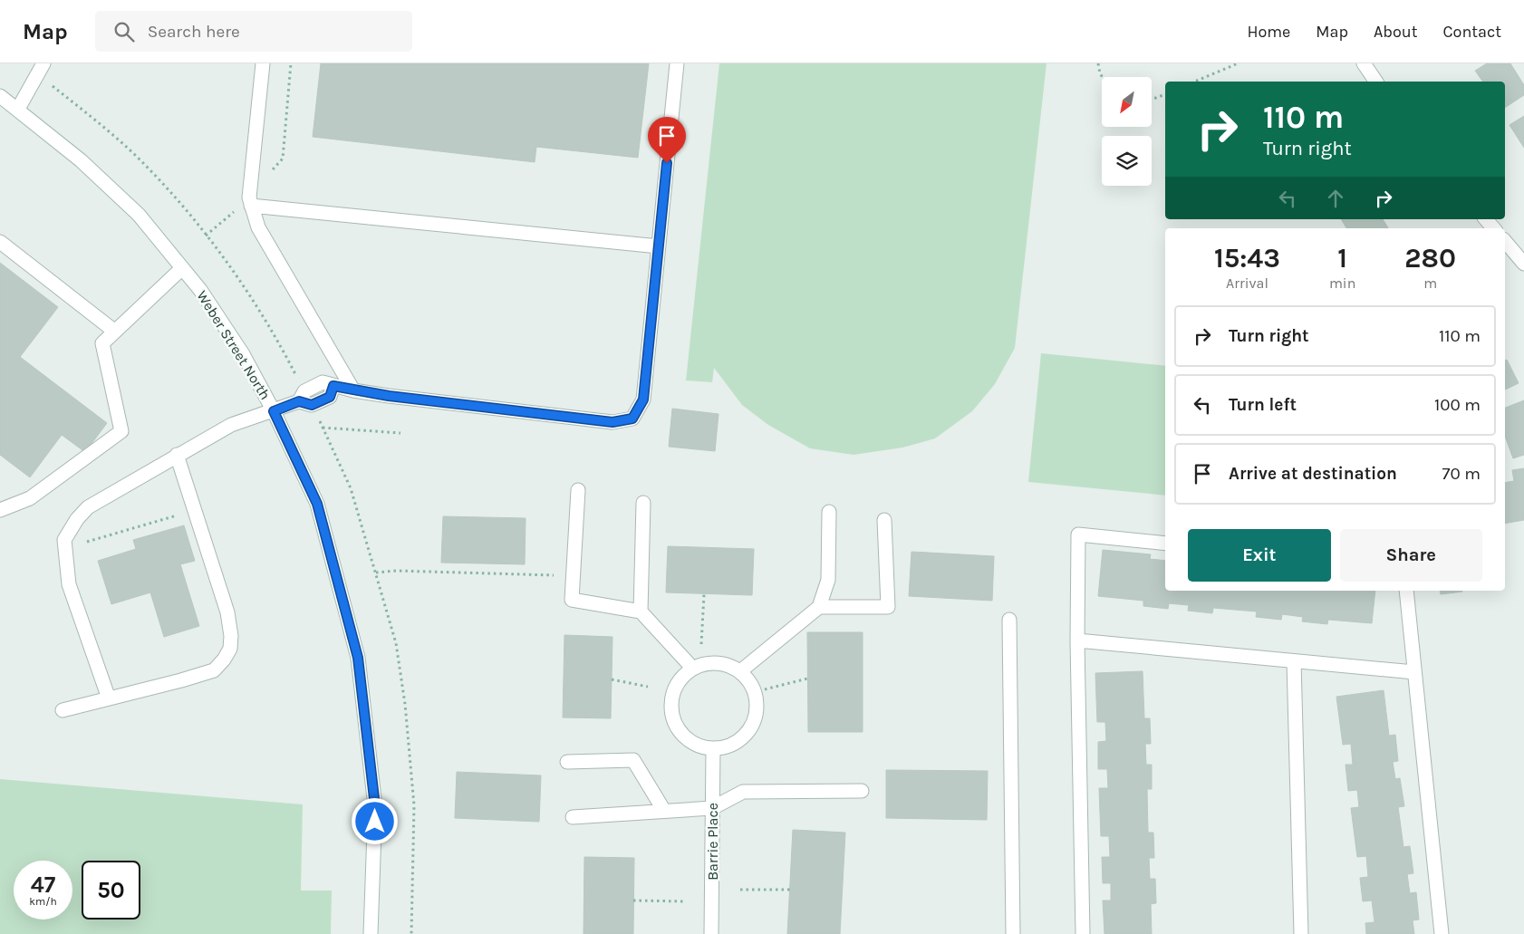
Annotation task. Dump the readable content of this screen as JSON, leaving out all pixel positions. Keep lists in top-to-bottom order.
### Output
{
  "streets": {
    "main road": ["Weber Street North", "Barrie Place"]
  },
  "north": "bottom left",
  "page": {
    "header": "Map",
    "search": "Search here",
    "nav": [
      "Home",
      "Map",
      "About",
      "Contact"
    ],
    "turn": ["110 m", "Turn right"],
    "eta": [
      "15:43",
      "Arrival",
      "1",
      "min",
      "280",
      "m"
    ],
    "list": [
      {
        "name": "Turn right",
        "value": "110 m"
      },
      {
        "name": "Turn left",
        "value": "100 m"
      },
      {
        "name": "Arrive at destination",
        "value": "70 m"
      }
    ],
    "buttons": ["Exit", "Share"],
    "speed": "47 km/h",
    "limit": "50"
  }
}
